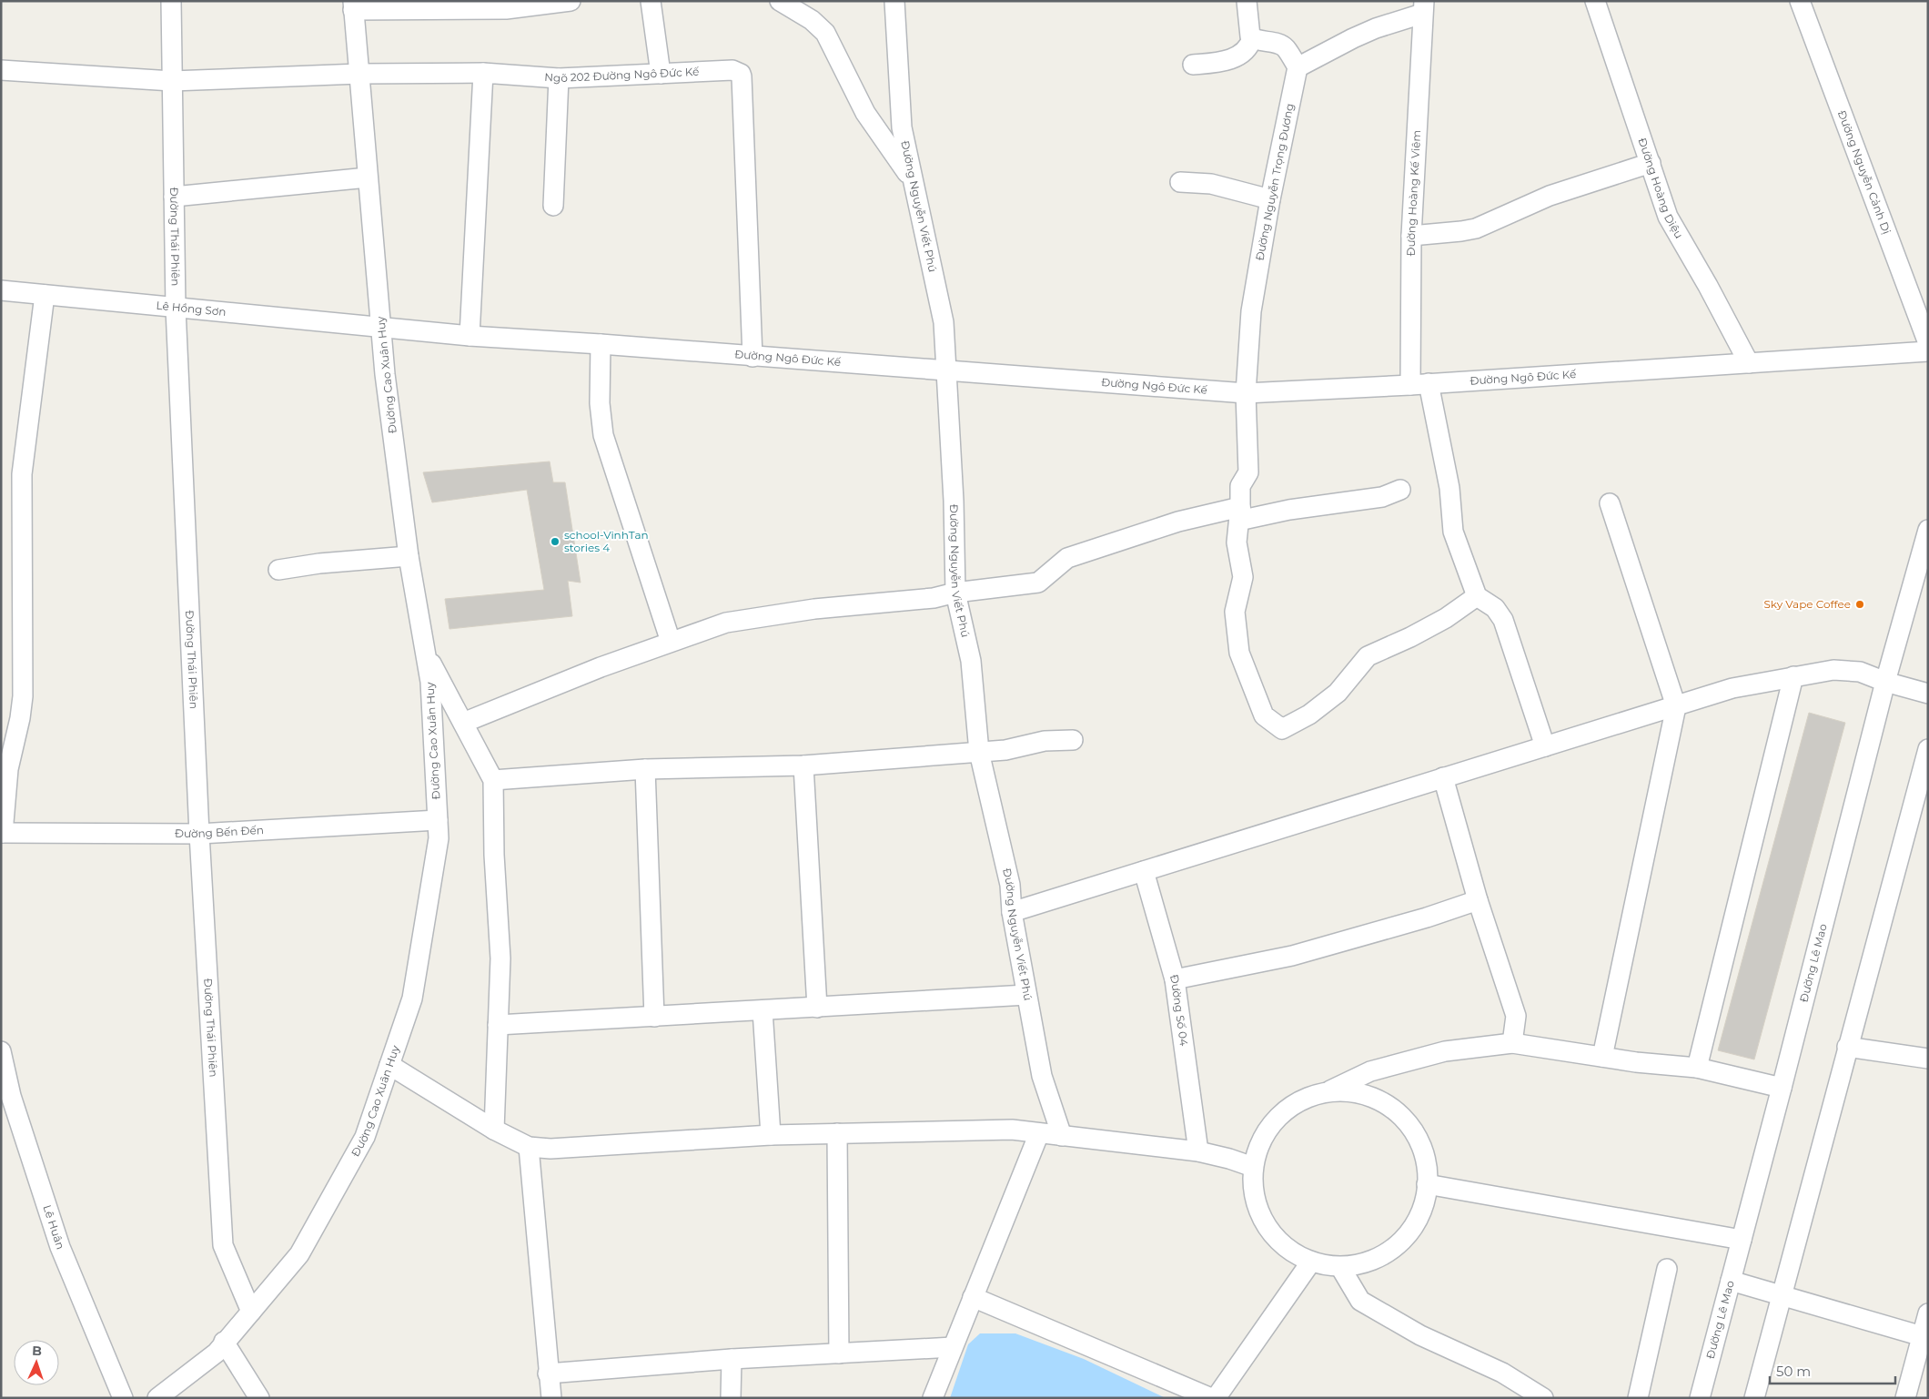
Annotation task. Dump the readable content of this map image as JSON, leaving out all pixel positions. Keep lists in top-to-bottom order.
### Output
{
  "streets": {
    "street": [
      "Ngõ 202 Đường Ngô Đức Kế",
      "Đường Nguyễn Cảnh Dị",
      "Đường Nguyễn Trọng Đương",
      "Đường Hoàng Diệu",
      "Đường Hoàng Kế Viêm",
      "Đường Nguyễn Viết Phú",
      "Đường Thái Phiên",
      "Lê Hồng Sơn",
      "Đường Ngô Đức Kế",
      "Đường Cao Xuân Huy",
      "Đường Bến Đến",
      "Đường Lê Mao",
      "Đường Số 04",
      "Lê Huân"
    ]
  },
  "crossings": [
    ["Ngõ 202 Đường Ngô Đức Kế", "Đường Thái Phiên"],
    ["Ngõ 202 Đường Ngô Đức Kế", "Đường Ngô Đức Kế"],
    ["Ngõ 202 Đường Ngô Đức Kế", "Đường Cao Xuân Huy"],
    ["Đường Nguyễn Trọng Đương", "Đường Hoàng Kế Viêm"],
    ["Đường Nguyễn Trọng Đương", "Đường Ngô Đức Kế"],
    ["Đường Hoàng Diệu", "Đường Ngô Đức Kế"],
    ["Đường Hoàng Kế Viêm", "Đường Ngô Đức Kế"],
    ["Đường Nguyễn Viết Phú", "Đường Ngô Đức Kế"],
    ["Đường Thái Phiên", "Lê Hồng Sơn"],
    ["Đường Thái Phiên", "Đường Cao Xuân Huy"],
    ["Đường Thái Phiên", "Đường Bến Đến"],
    ["Lê Hồng Sơn", "Đường Ngô Đức Kế"],
    ["Lê Hồng Sơn", "Đường Cao Xuân Huy"],
    ["Đường Ngô Đức Kế", "Đường Cao Xuân Huy"],
    ["Đường Cao Xuân Huy", "Đường Bến Đến"]
  ],
  "places": ["school-VinhTan stories 4", "Sky Vape Coffee"],
  "scale_bar": "50 m",
  "north": "top"
}
